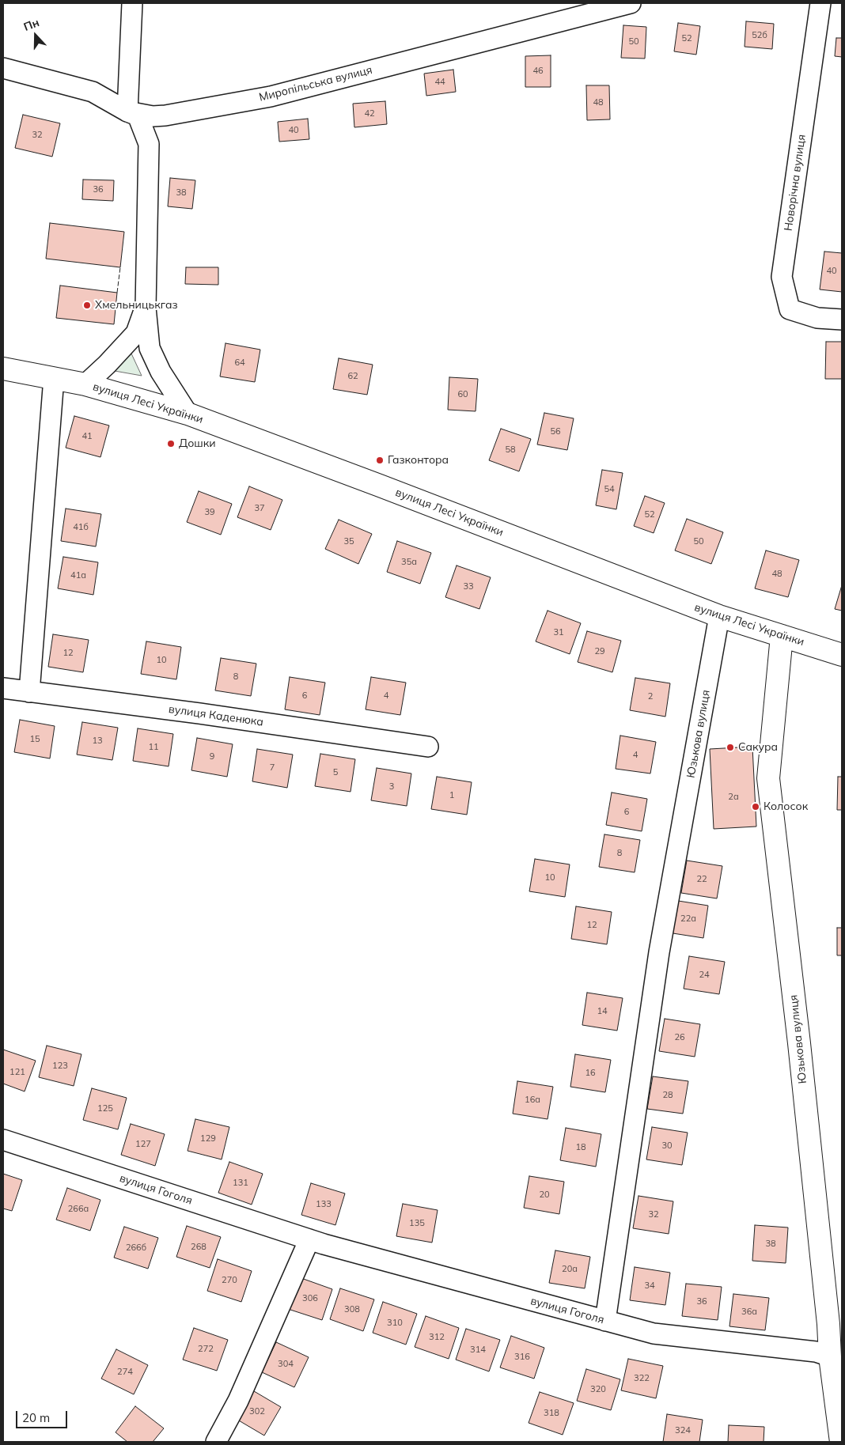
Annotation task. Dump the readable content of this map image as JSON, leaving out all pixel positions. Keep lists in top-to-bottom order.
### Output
{
  "streets": {
    "main road": ["вулиця Лесі Українки", "Юзькова вулиця"],
    "street": [
      "Миропільська вулиця",
      "Новорічна вулиця",
      "вулиця Каденюка",
      "вулиця Гоголя"
    ]
  },
  "crossings": [
    ["вулиця Лесі Українки", "Юзькова вулиця"],
    ["Юзькова вулиця", "вулиця Гоголя"]
  ],
  "places": [
    "Хмельницькгаз",
    "Дошки",
    "Газконтора",
    "Сакура",
    "Колосок"
  ],
  "house_numbers": [
    "52б",
    "52",
    "50",
    "46",
    "44",
    "48",
    "42",
    "40",
    "32",
    "36",
    "38",
    "40",
    "64",
    "62",
    "60",
    "56",
    "41",
    "58",
    "54",
    "37",
    "39",
    "52",
    "41б",
    "35",
    "50",
    "35а",
    "48",
    "41а",
    "33",
    "31",
    "29",
    "12",
    "10",
    "8",
    "6",
    "4",
    "2",
    "15",
    "13",
    "11",
    "4",
    "9",
    "7",
    "5",
    "3",
    "1",
    "2а",
    "6",
    "8",
    "10",
    "22",
    "22а",
    "12",
    "24",
    "14",
    "26",
    "123",
    "121",
    "16",
    "28",
    "16а",
    "125",
    "129",
    "127",
    "30",
    "18",
    "131",
    "20",
    "133",
    "266а",
    "32",
    "135",
    "38",
    "268",
    "266б",
    "20а",
    "270",
    "34",
    "306",
    "36",
    "308",
    "36а",
    "310",
    "312",
    "272",
    "314",
    "316",
    "304",
    "274",
    "322",
    "320",
    "302",
    "318",
    "324"
  ],
  "scale_bar": "20 m",
  "north": "top"
}
